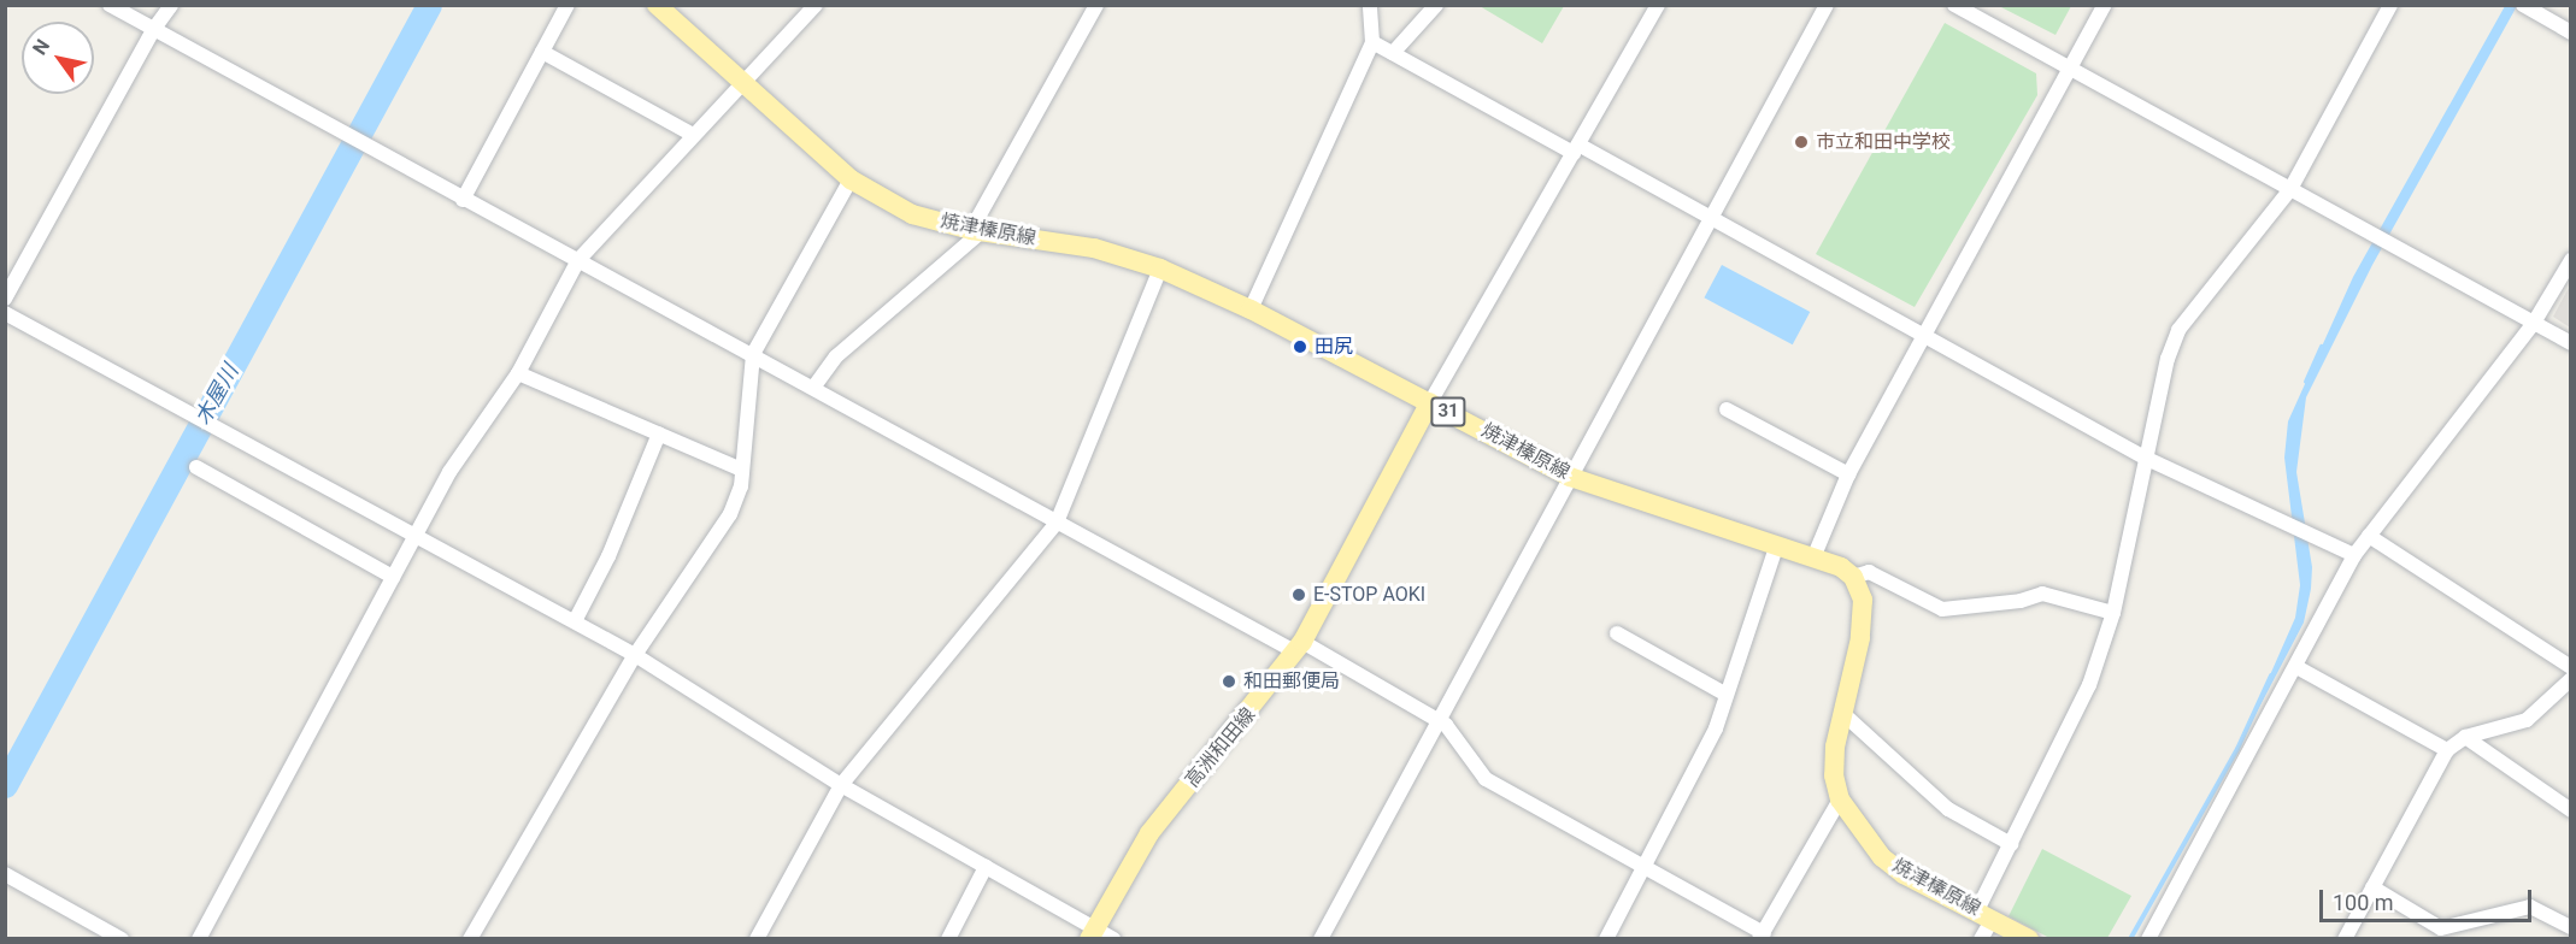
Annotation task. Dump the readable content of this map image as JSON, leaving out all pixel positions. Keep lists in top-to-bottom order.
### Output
{
  "streets": {
    "main road": ["焼津榛原線", "31", "高洲和田線"]
  },
  "crossings": [
    ["焼津榛原線", "高洲和田線"]
  ],
  "water": ["木屋川"],
  "places": [
    "市立和田中学校",
    "田尻",
    "E-STOP AOKI",
    "和田郵便局"
  ],
  "scale_bar": "100 m",
  "north": "top left"
}
